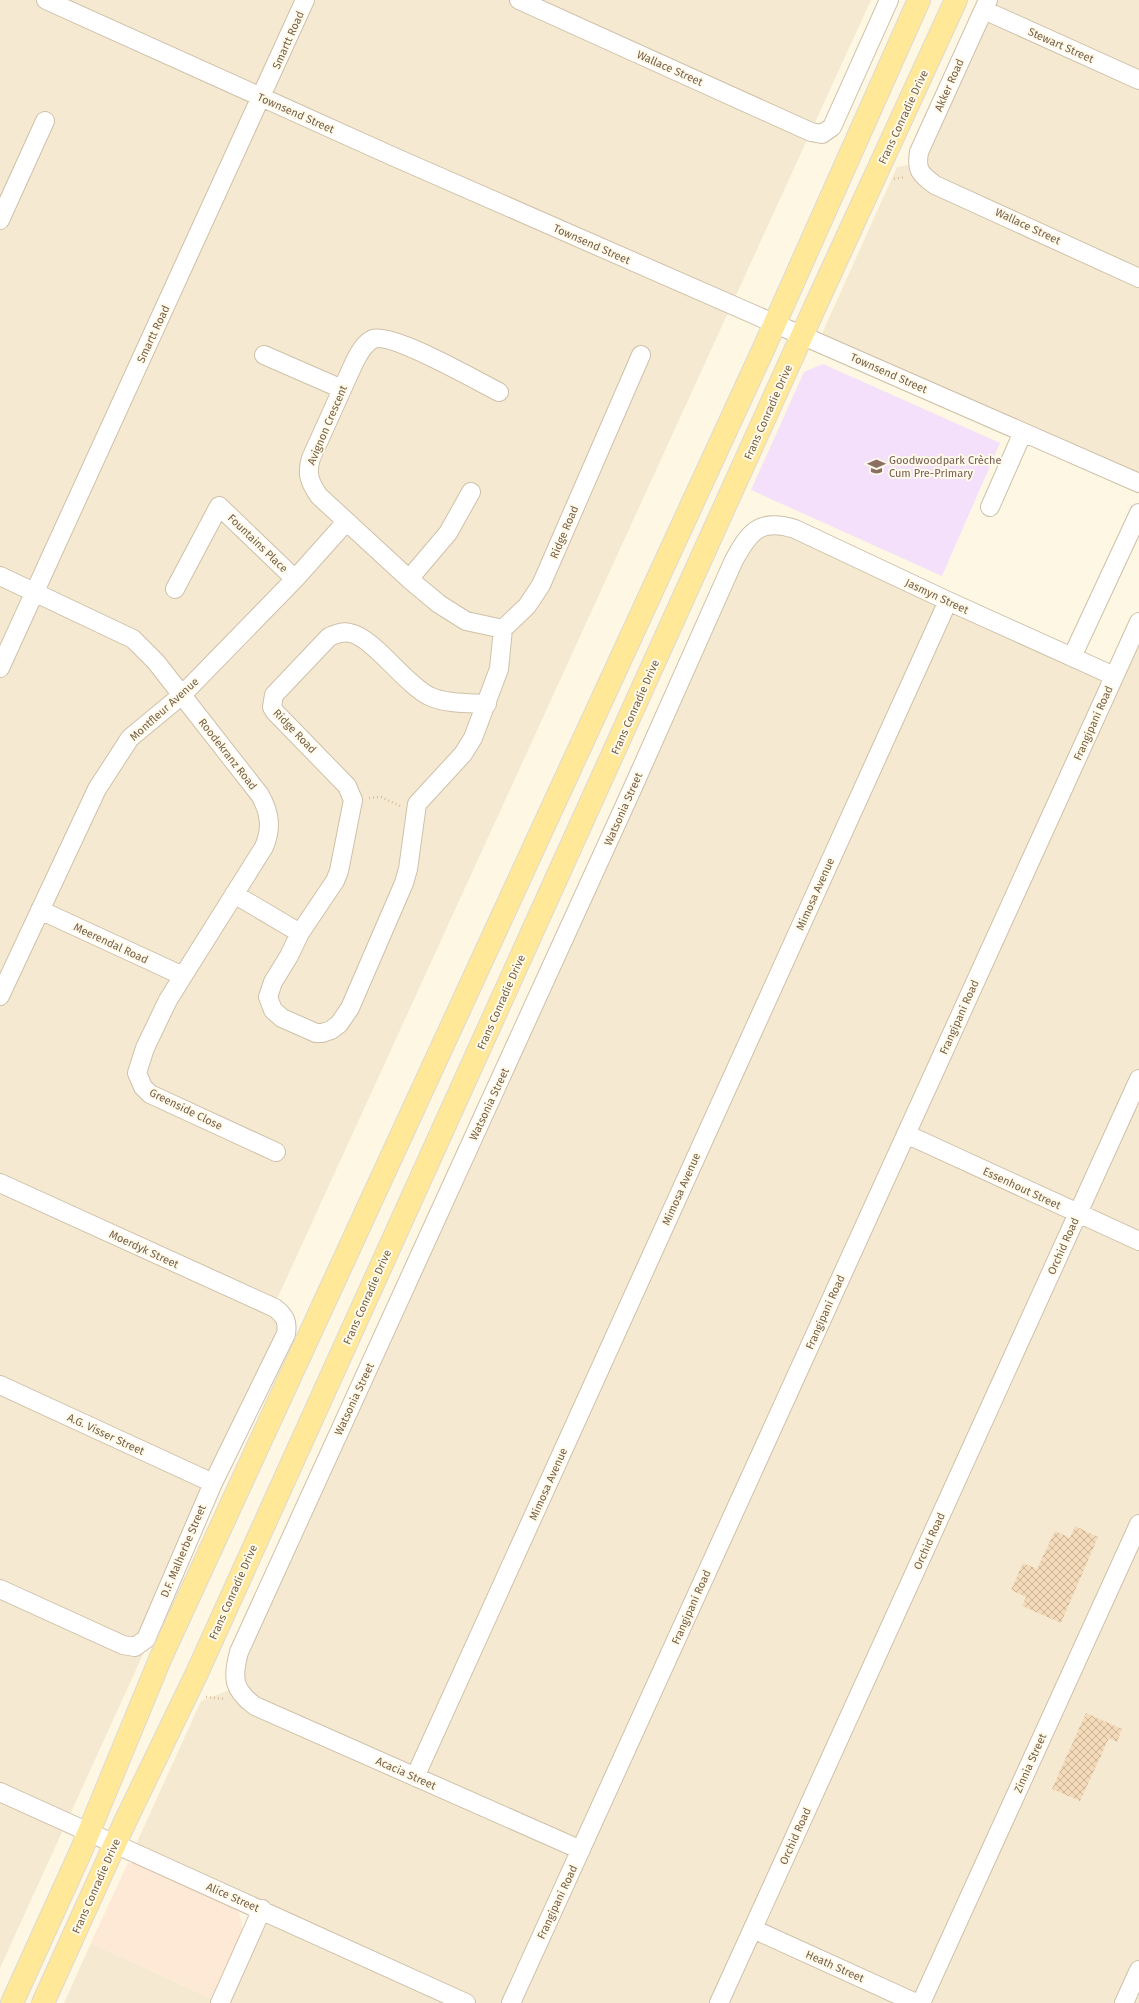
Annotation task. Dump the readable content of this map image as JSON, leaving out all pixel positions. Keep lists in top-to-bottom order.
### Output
{
  "streets": {
    "main road": ["Frans Conradie Drive"],
    "street": [
      "Smartt Road",
      "Stewart Street",
      "Wallace Street",
      "Akker Road",
      "Townsend Street",
      "Avignon Crescent",
      "Ridge Road",
      "Fountains Place",
      "Jasmyn Street",
      "Montfleur Avenue",
      "Frangipani Road",
      "Roodekranz Road",
      "Watsonia Street",
      "Mimosa Avenue",
      "Meerendal Road",
      "Greenside Close",
      "Essenhout Street",
      "Orchid Road",
      "Moerdyk Street",
      "A.G. Visser Street",
      "D.F. Malherbe Street",
      "Zinnia Street",
      "Acacia Street",
      "Alice Street",
      "Heath Street"
    ]
  },
  "crossings": [
    ["Smartt Road", "Townsend Street"],
    ["Smartt Road", "Roodekranz Road"],
    ["Stewart Street", "Akker Road"],
    ["Wallace Street", "Akker Road"],
    ["Townsend Street", "Frans Conradie Drive"],
    ["Frans Conradie Drive", "Alice Street"],
    ["Avignon Crescent", "Ridge Road"],
    ["Avignon Crescent", "Montfleur Avenue"],
    ["Fountains Place", "Montfleur Avenue"],
    ["Jasmyn Street", "Frangipani Road"],
    ["Jasmyn Street", "Watsonia Street"],
    ["Jasmyn Street", "Mimosa Avenue"],
    ["Montfleur Avenue", "Roodekranz Road"],
    ["Montfleur Avenue", "Meerendal Road"],
    ["Frangipani Road", "Essenhout Street"],
    ["Frangipani Road", "Acacia Street"],
    ["Roodekranz Road", "Meerendal Road"],
    ["Roodekranz Road", "Greenside Close"],
    ["Watsonia Street", "Acacia Street"],
    ["Mimosa Avenue", "Acacia Street"],
    ["Meerendal Road", "Greenside Close"],
    ["Essenhout Street", "Orchid Road"],
    ["Orchid Road", "Heath Street"],
    ["Moerdyk Street", "D.F. Malherbe Street"],
    ["A.G. Visser Street", "D.F. Malherbe Street"]
  ],
  "places": {
    "school or university": ["Goodwoodpark Crèche Cum Pre-Primary"]
  }
}
